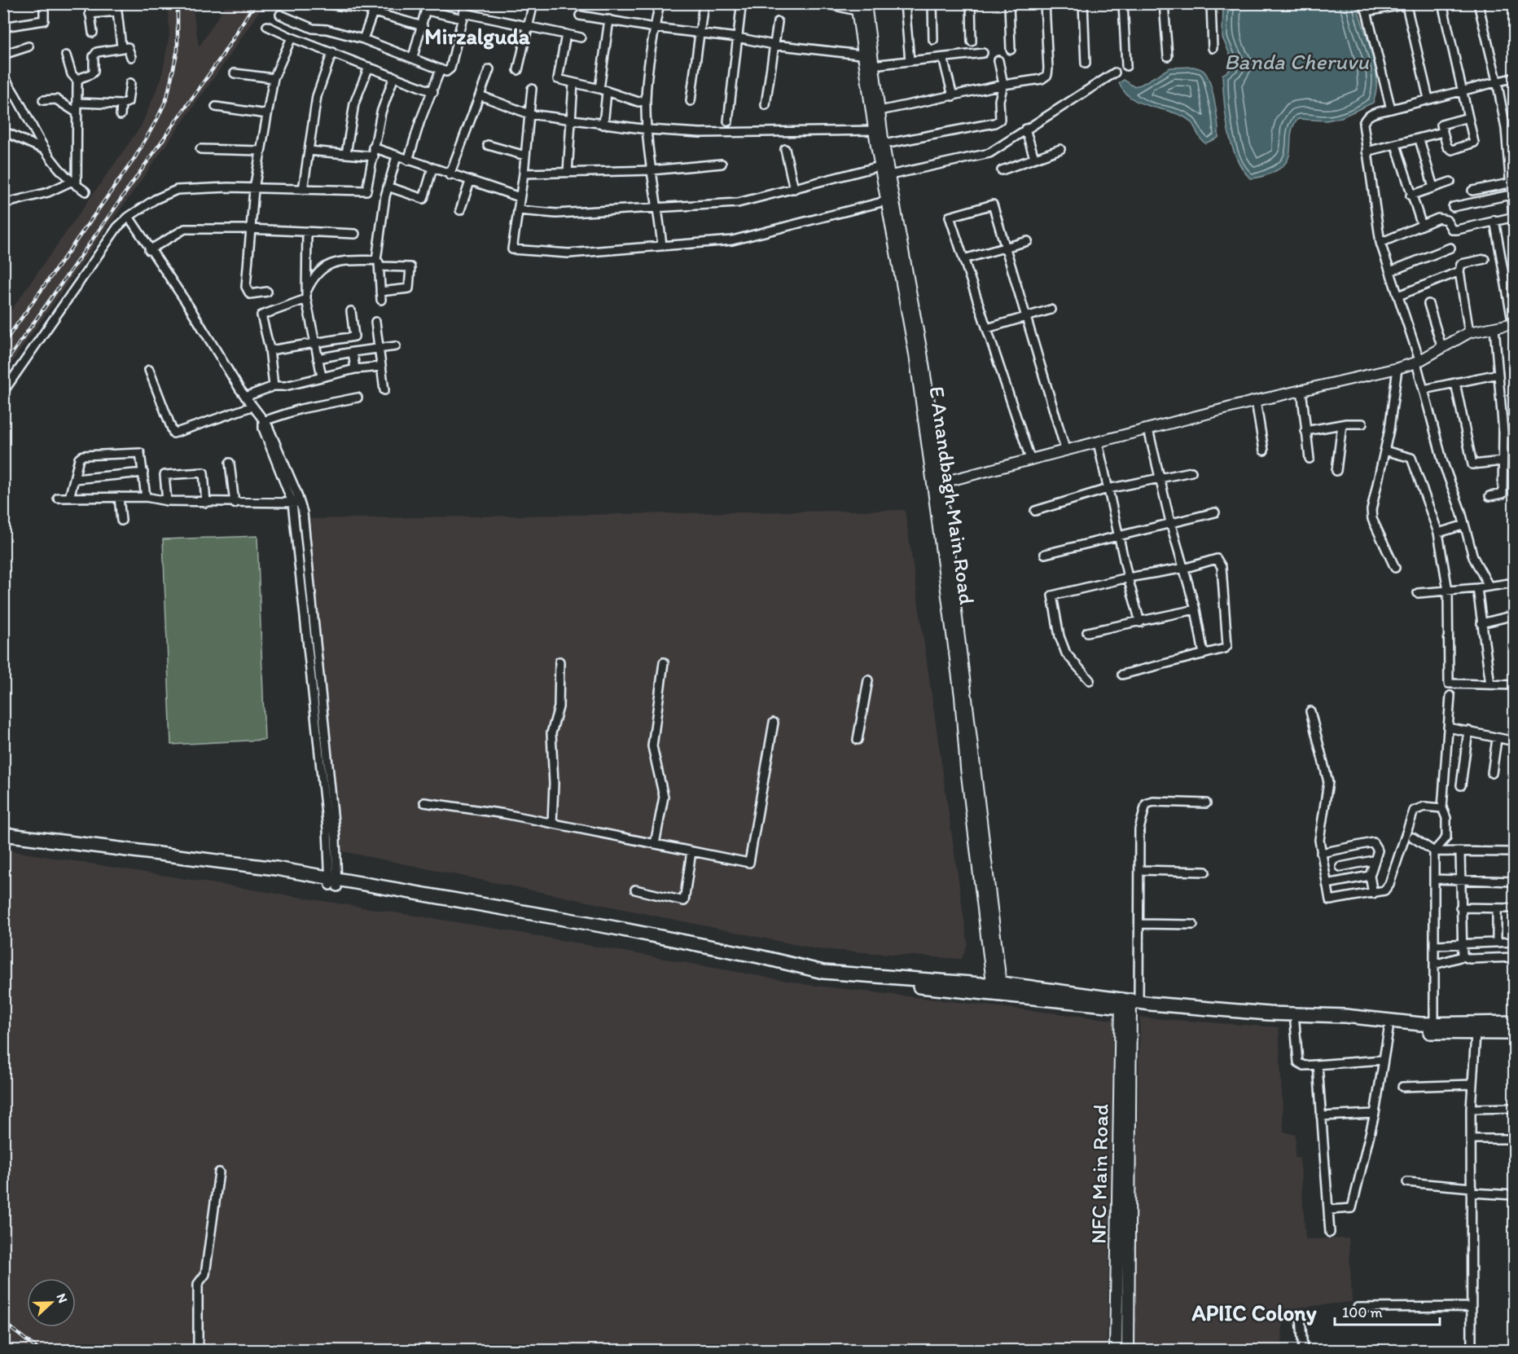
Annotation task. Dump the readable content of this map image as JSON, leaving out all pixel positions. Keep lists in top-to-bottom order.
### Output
{
  "streets": {
    "main road": ["NFC Main Road"],
    "street": ["E Anandbagh Main Road"]
  },
  "districts": ["Mirzalguda", "APIIC Colony"],
  "water": ["Banda Cheruvu"],
  "scale_bar": "100 m",
  "north": "right"
}
